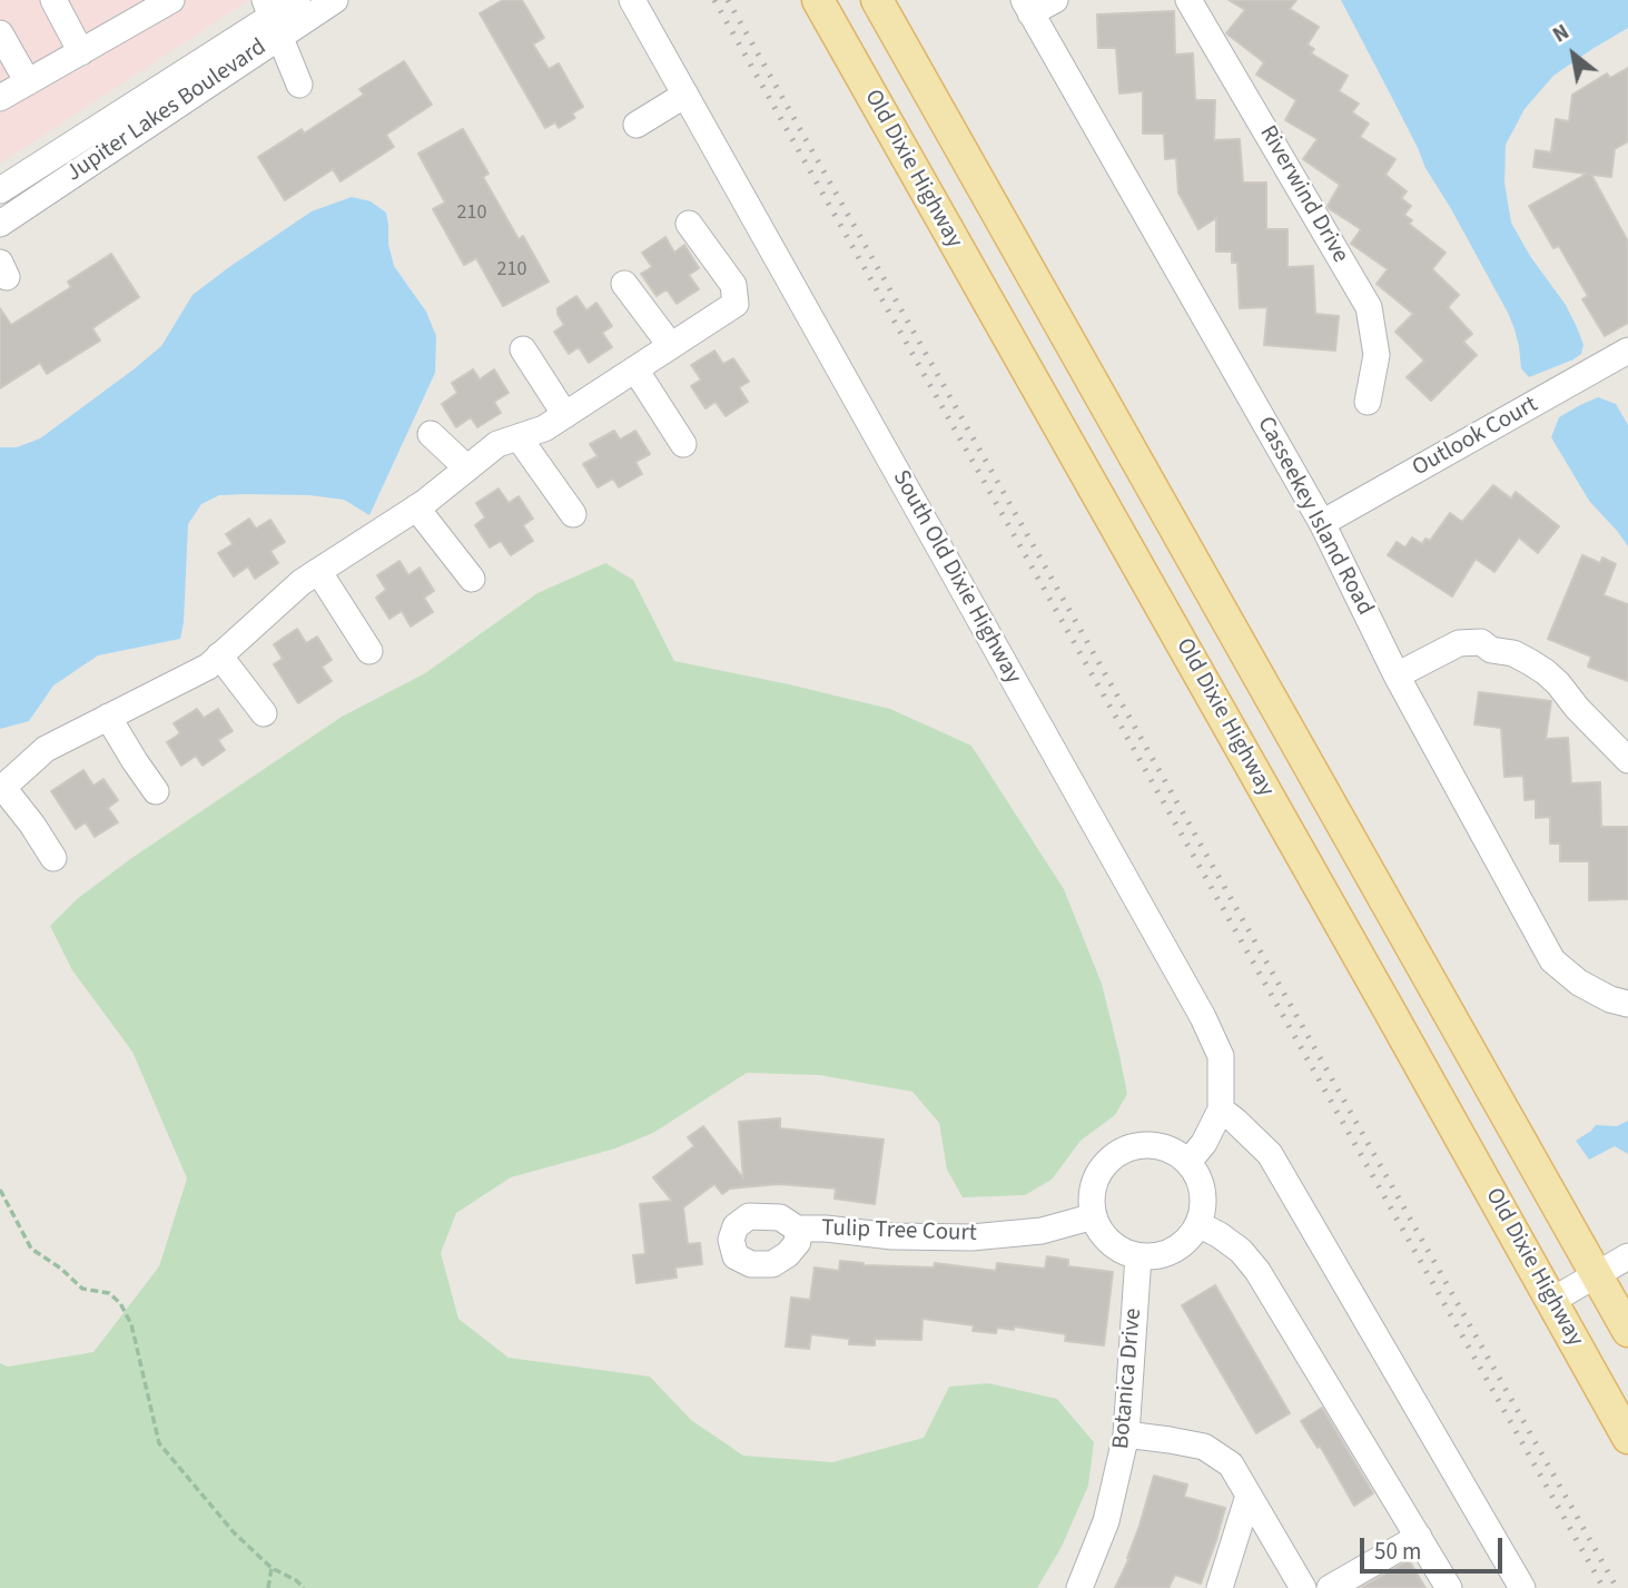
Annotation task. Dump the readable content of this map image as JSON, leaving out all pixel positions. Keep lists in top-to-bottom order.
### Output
{
  "streets": {
    "main road": ["Old Dixie Highway"],
    "street": [
      "Jupiter Lakes Boulevard",
      "Riverwind Drive",
      "Outlook Court",
      "Casseekey Island Road",
      "South Old Dixie Highway",
      "Tulip Tree Court",
      "Botanica Drive"
    ]
  },
  "crossings": [
    ["Outlook Court", "Casseekey Island Road"],
    ["South Old Dixie Highway", "Tulip Tree Court"],
    ["South Old Dixie Highway", "Botanica Drive"],
    ["Tulip Tree Court", "Botanica Drive"]
  ],
  "house_numbers": ["210", "210"],
  "scale_bar": "50 m",
  "north": "top left"
}
